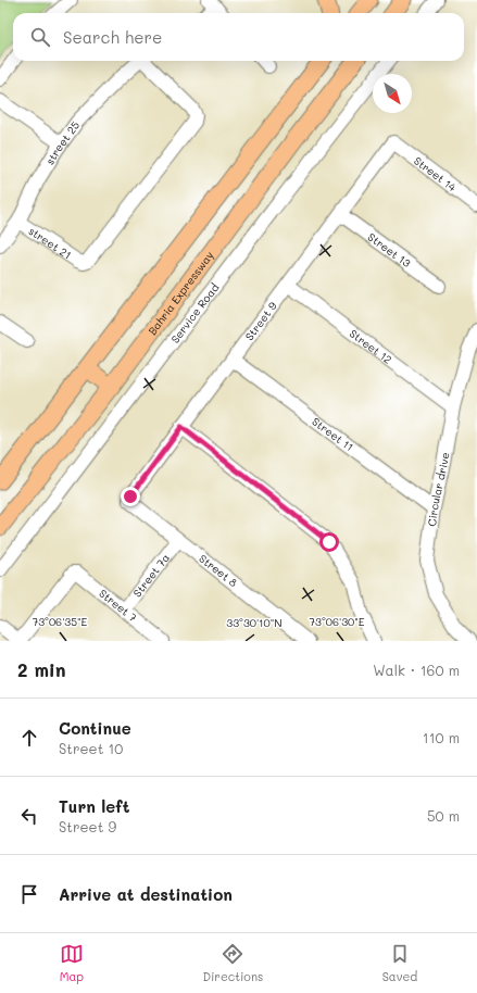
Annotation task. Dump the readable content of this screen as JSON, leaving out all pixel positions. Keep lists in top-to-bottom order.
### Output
{
  "streets": {
    "main road": ["Bahria Expressway"],
    "street": [
      "street 25",
      "Street 14",
      "street 21",
      "Street 13",
      "Service Road",
      "Street 9",
      "Street 12",
      "Street 11",
      "Circular drive",
      "Street 8",
      "Street 7a",
      "Street 7"
    ]
  },
  "crossings": [
    ["street 25", "street 21"],
    ["Street 14", "Street 9"],
    ["Street 13", "Street 9"],
    ["Street 9", "Street 12"],
    ["Street 9", "Street 11"],
    ["Street 9", "Street 8"],
    ["Street 12", "Circular drive"],
    ["Street 11", "Circular drive"],
    ["Street 8", "Street 7a"],
    ["Street 7a", "Street 7"]
  ],
  "north": "bottom right",
  "page": {
    "search": "Search here",
    "heading": ["2 min", "Walk · 160 m"],
    "list": [
      ["Continue", "Street 10", "110 m"],
      ["Turn left", "Street 9", "50 m"],
      "Arrive at destination"
    ],
    "nav": ["Map", "Directions", "Saved"]
  },
  "coordinates": ["73°06'35\"E", "73°06'30\"E", "33°30'10\"N"]
}
